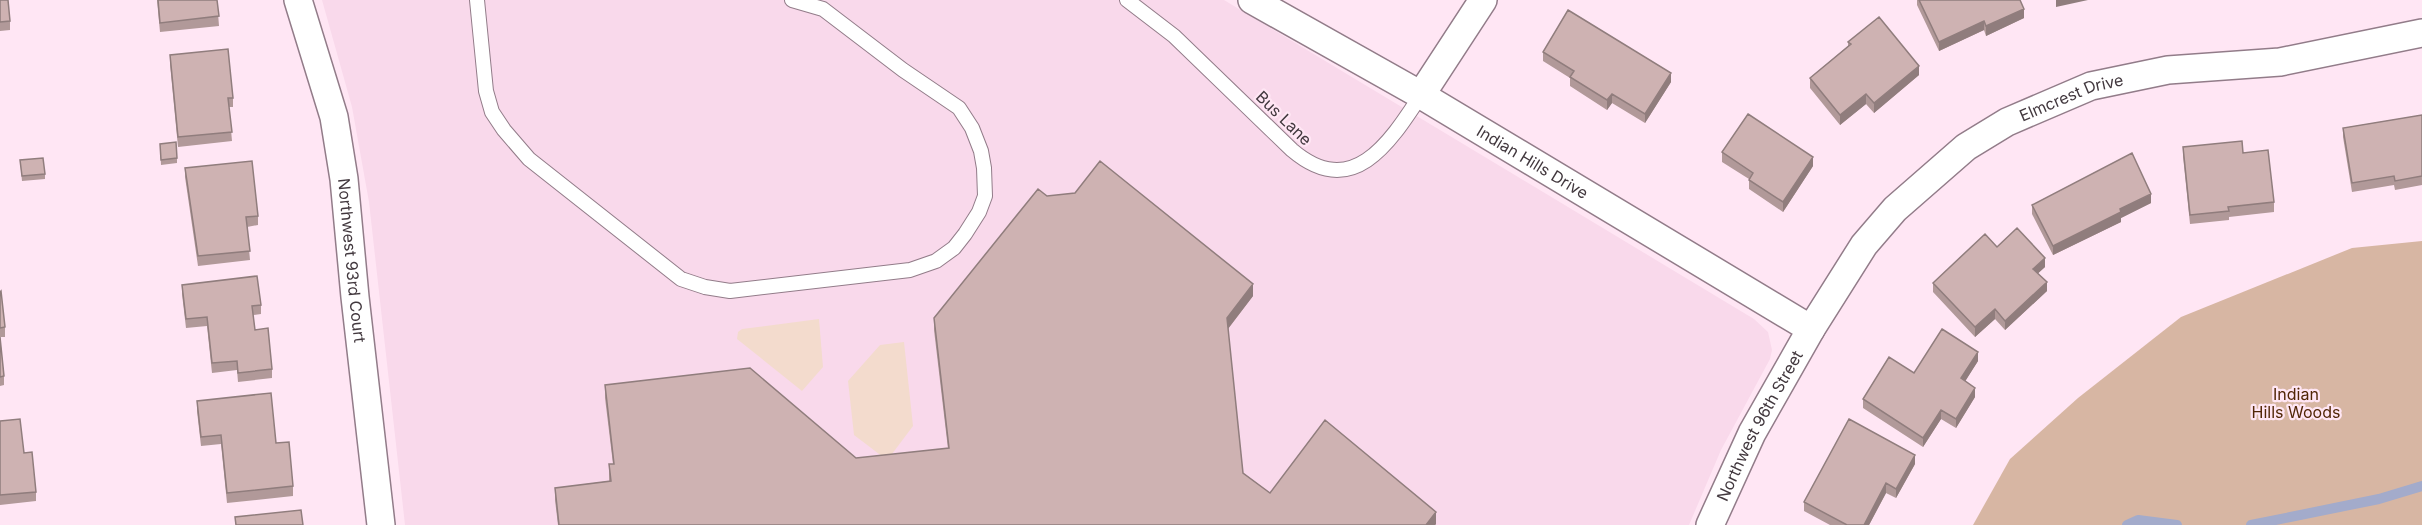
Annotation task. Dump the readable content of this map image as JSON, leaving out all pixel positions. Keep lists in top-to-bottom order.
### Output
{
  "streets": {
    "street": [
      "Elmcrest Drive",
      "Indian Hills Drive",
      "Northwest 93rd Court",
      "Northwest 96th Street"
    ],
    "lane": ["Bus Lane"]
  },
  "crossings": [
    ["Elmcrest Drive", "Indian Hills Drive"],
    ["Elmcrest Drive", "Northwest 96th Street"],
    ["Bus Lane", "Indian Hills Drive"],
    ["Indian Hills Drive", "Northwest 96th Street"]
  ],
  "parks": ["Indian Hills Woods"]
}
